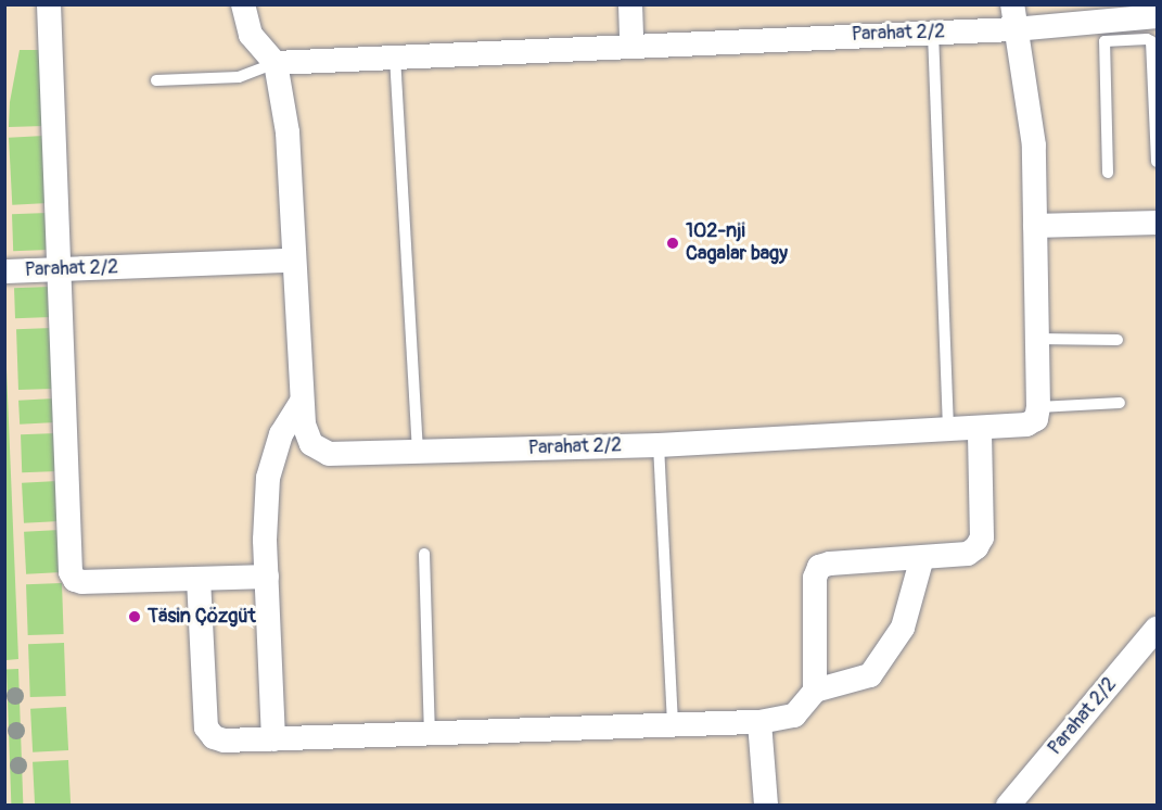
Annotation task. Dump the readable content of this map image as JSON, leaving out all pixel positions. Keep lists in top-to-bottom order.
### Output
{
  "streets": {
    "street": ["Parahat 2/2"]
  },
  "places": ["102-nji Cagalar bagy", "Täsin Çözgüt"]
}
